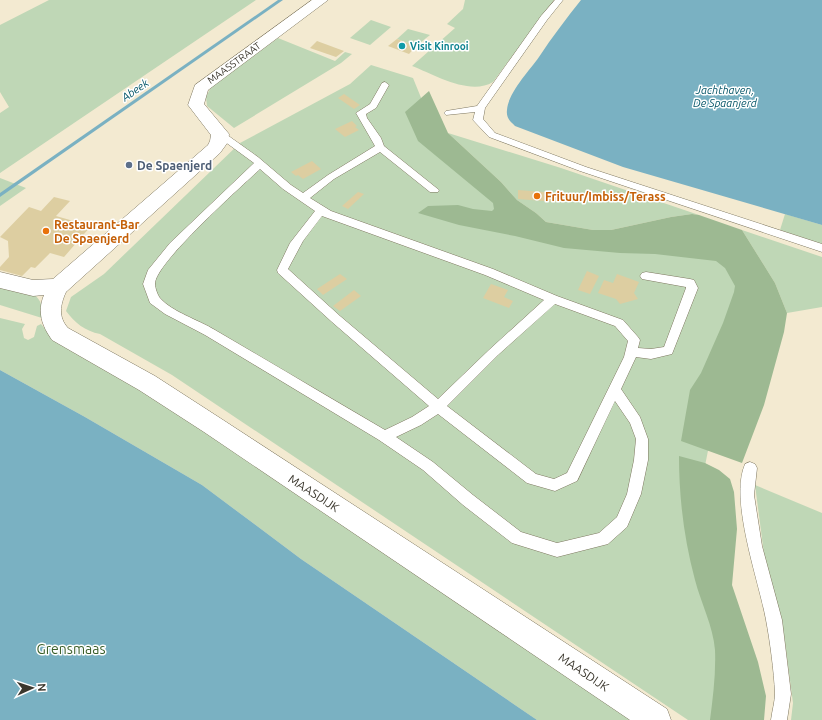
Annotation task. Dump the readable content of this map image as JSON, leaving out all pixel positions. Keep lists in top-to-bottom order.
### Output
{
  "streets": {
    "street": ["MAASSTRAAT", "MAASDIJK"]
  },
  "water": ["Abeek", "Jachthaven, De Spaanjerd"],
  "parks": ["Grensmaas"],
  "places": [
    "Visit Kinrooi",
    "De Spaenjerd",
    "Frituur/Imbiss/Terass",
    "Restaurant-Bar De Spaenjerd"
  ],
  "north": "right"
}
